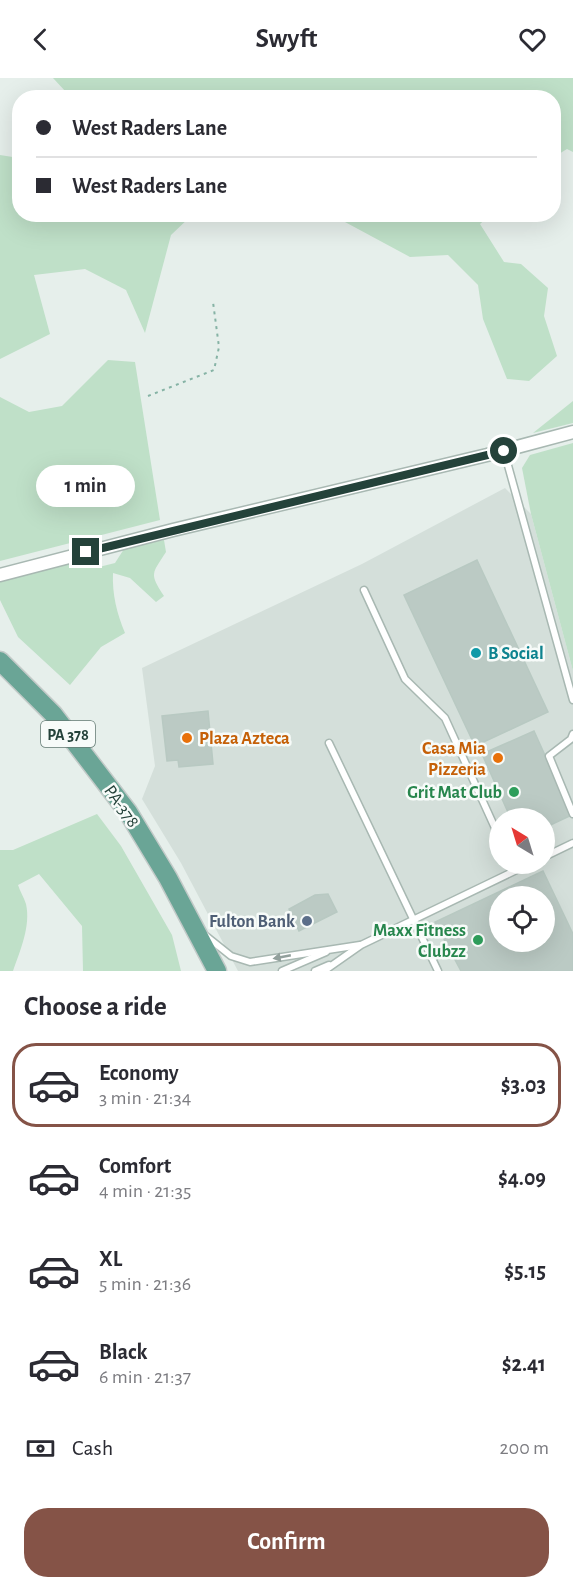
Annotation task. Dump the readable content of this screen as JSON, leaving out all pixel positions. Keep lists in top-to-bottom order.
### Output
{
  "streets": {
    "main road": ["PA 378", "PA-378"]
  },
  "places": [
    "B Social",
    "Plaza Azteca",
    "Casa Mia Pizzeria",
    "Grit Mat Club",
    "Fulton Bank",
    "Maxx Fitness Clubzz"
  ],
  "north": "top left",
  "page": {
    "header": "Swyft",
    "banner": ["West Raders Lane", "West Raders Lane"],
    "bubble": "1 min",
    "heading": "Choose a ride",
    "list": [
      {
        "name": "Economy",
        "note": "3 min · 21:34",
        "value": "$3.03"
      },
      {
        "name": "Comfort",
        "note": "4 min · 21:35",
        "value": "$4.09"
      },
      {
        "name": "XL",
        "note": "5 min · 21:36",
        "value": "$5.15"
      },
      {
        "name": "Black",
        "note": "6 min · 21:37",
        "value": "$2.41"
      }
    ],
    "pay": ["Cash", "200 m"],
    "buttons": "Confirm"
  }
}
